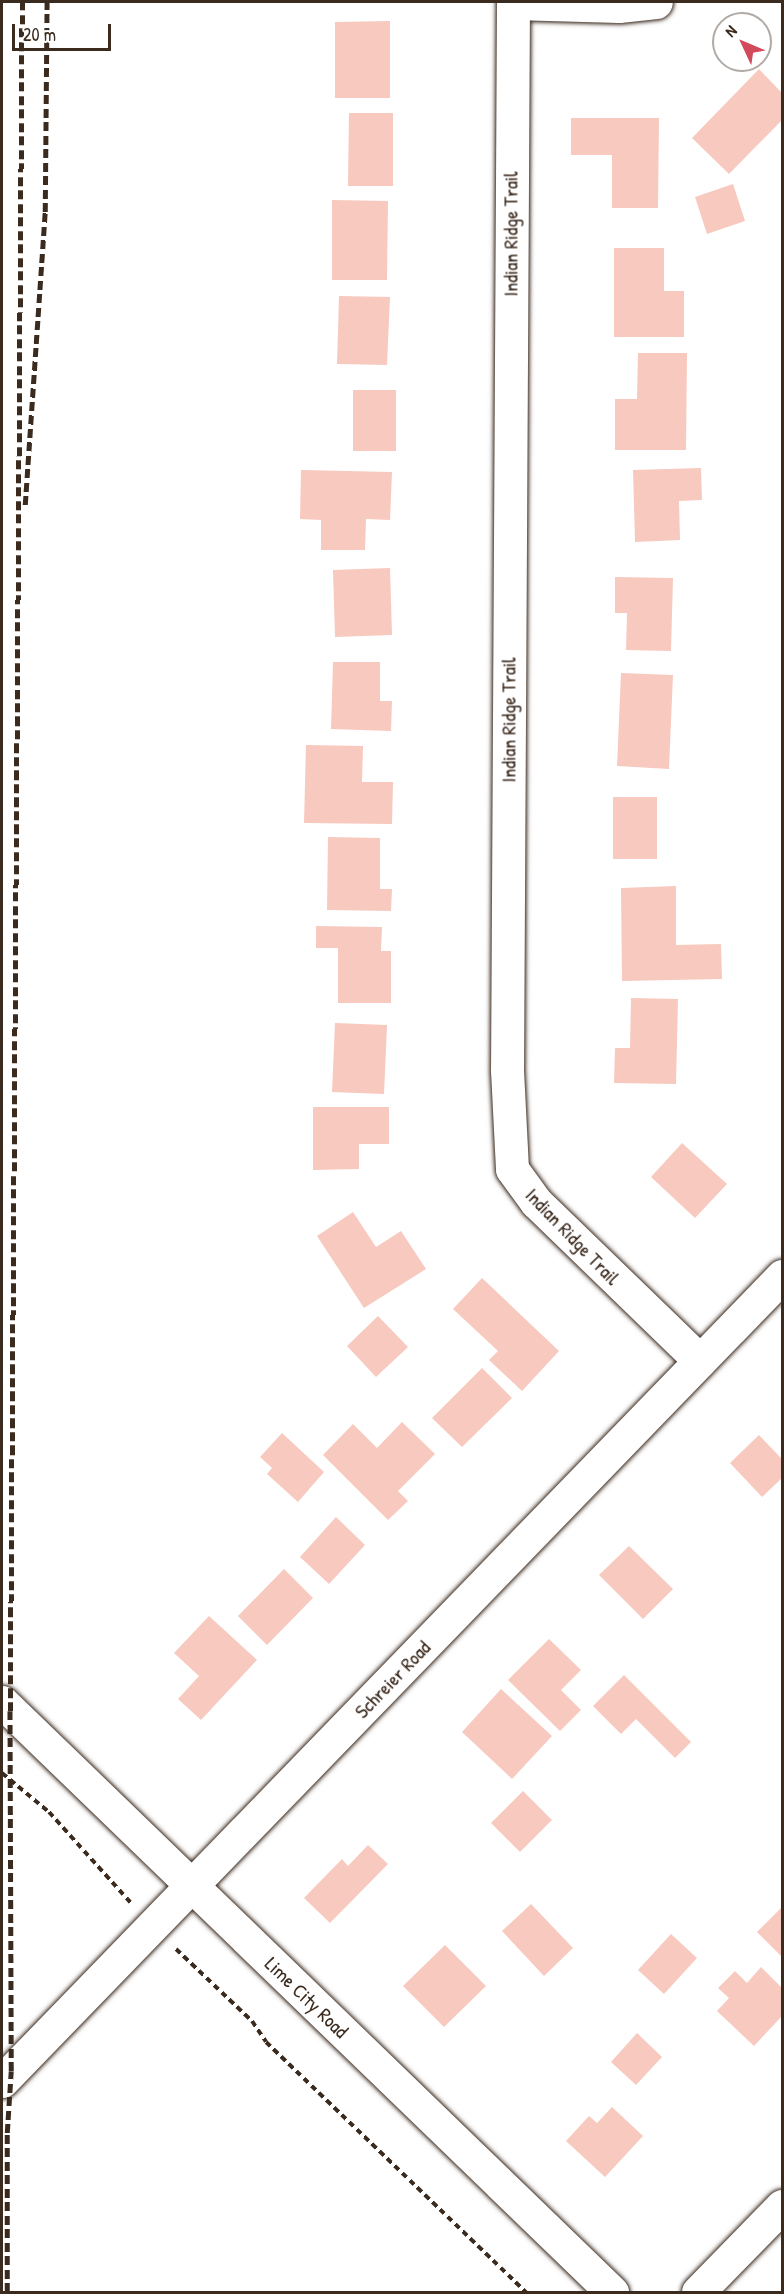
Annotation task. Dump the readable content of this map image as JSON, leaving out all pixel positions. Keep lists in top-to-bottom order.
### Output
{
  "streets": {
    "street": ["Indian Ridge Trail", "Schreier Road", "Lime City Road"]
  },
  "crossings": [
    ["Indian Ridge Trail", "Schreier Road"],
    ["Schreier Road", "Lime City Road"]
  ],
  "scale_bar": "20 m",
  "north": "top left"
}
